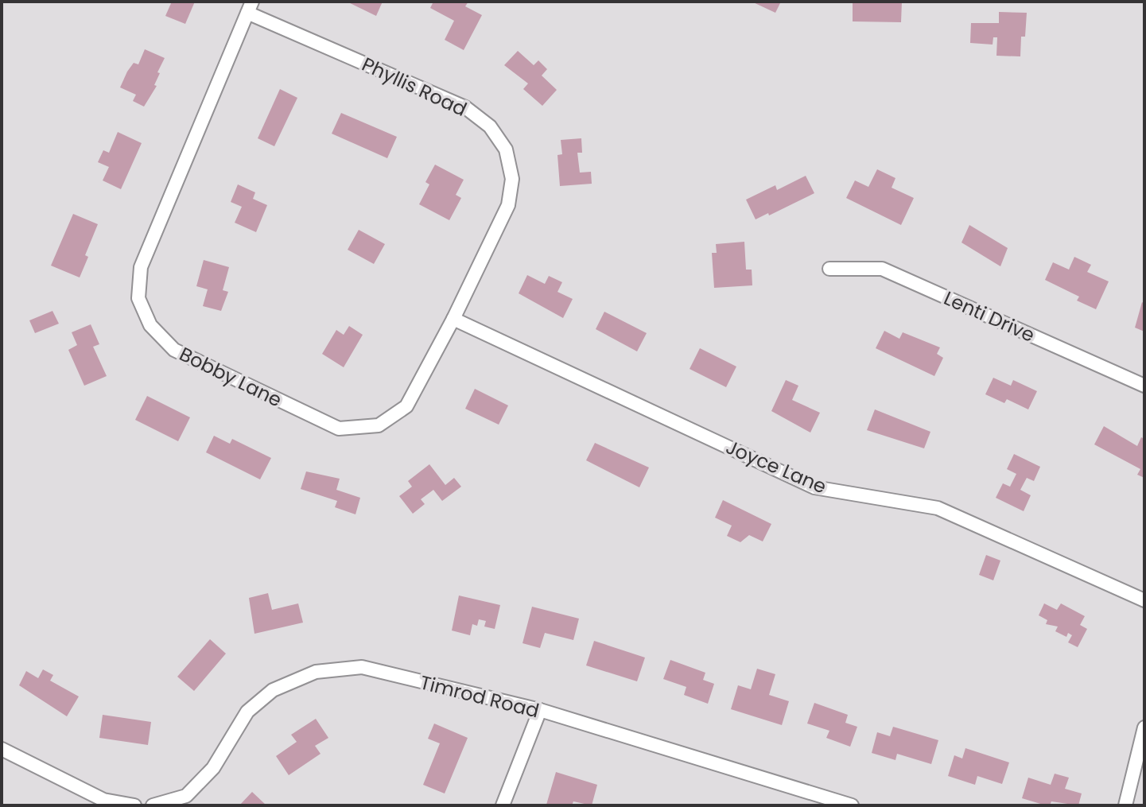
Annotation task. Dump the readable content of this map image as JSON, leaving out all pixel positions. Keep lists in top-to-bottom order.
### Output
{
  "streets": {
    "street": [
      "Phyllis Road",
      "Lenti Drive",
      "Bobby Lane",
      "Joyce Lane",
      "Timrod Road"
    ]
  },
  "crossings": [
    ["Phyllis Road", "Bobby Lane"],
    ["Phyllis Road", "Joyce Lane"],
    ["Bobby Lane", "Joyce Lane"]
  ]
}
